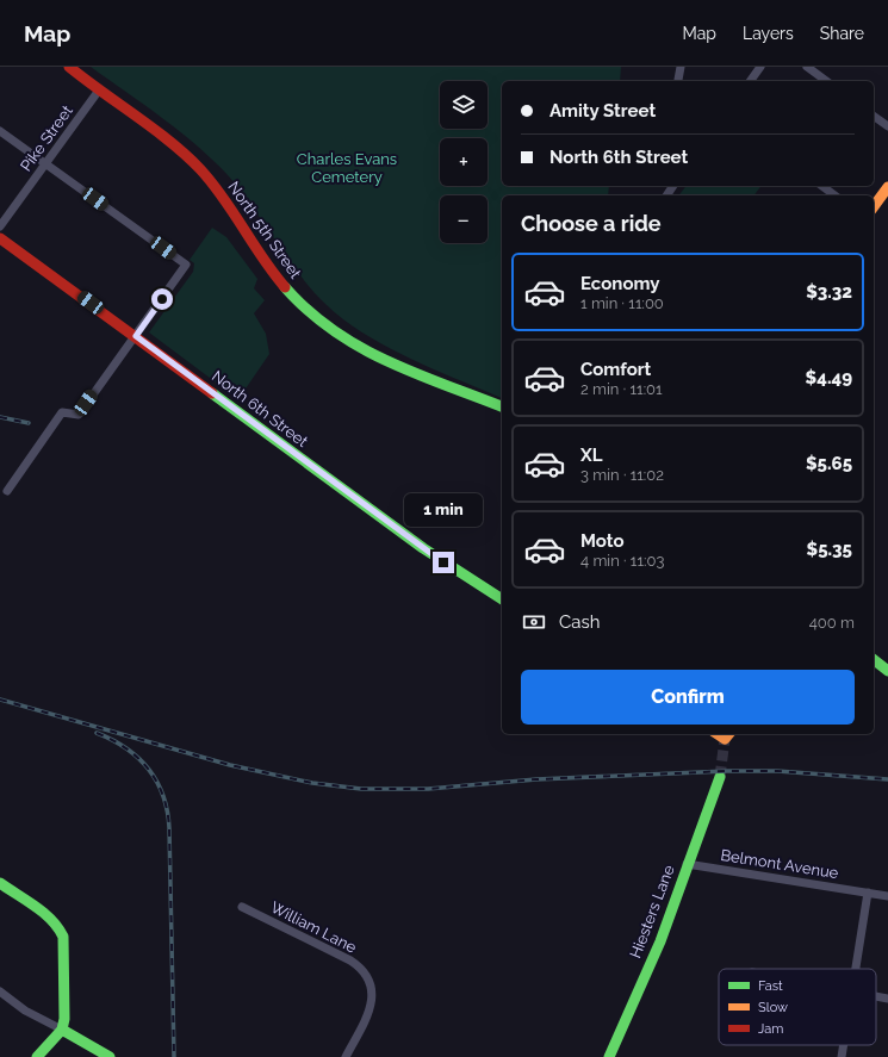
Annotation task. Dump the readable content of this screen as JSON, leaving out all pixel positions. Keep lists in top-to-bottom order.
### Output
{
  "streets": {
    "street": [
      "Pike Street",
      "North 5th Street",
      "North 6th Street",
      "Belmont Avenue",
      "Hiesters Lane",
      "William Lane"
    ]
  },
  "crossings": [
    ["Pike Street", "North 5th Street"],
    ["Belmont Avenue", "Hiesters Lane"]
  ],
  "parks": ["Charles Evans Cemetery"],
  "legend": ["Fast", "Slow", "Jam"],
  "page": {
    "header": "Map",
    "nav": ["Map", "Layers", "Share"],
    "map_buttons": ["+", "−"],
    "banner": ["Amity Street", "North 6th Street"],
    "heading": "Choose a ride",
    "list": [
      {
        "name": "Economy",
        "note": "1 min · 11:00",
        "value": "$3.32"
      },
      {
        "name": "Comfort",
        "note": "2 min · 11:01",
        "value": "$4.49"
      },
      {
        "name": "XL",
        "note": "3 min · 11:02",
        "value": "$5.65"
      },
      {
        "name": "Moto",
        "note": "4 min · 11:03",
        "value": "$5.35"
      }
    ],
    "bubble": "1 min",
    "pay": ["Cash", "400 m"],
    "buttons": "Confirm"
  }
}
